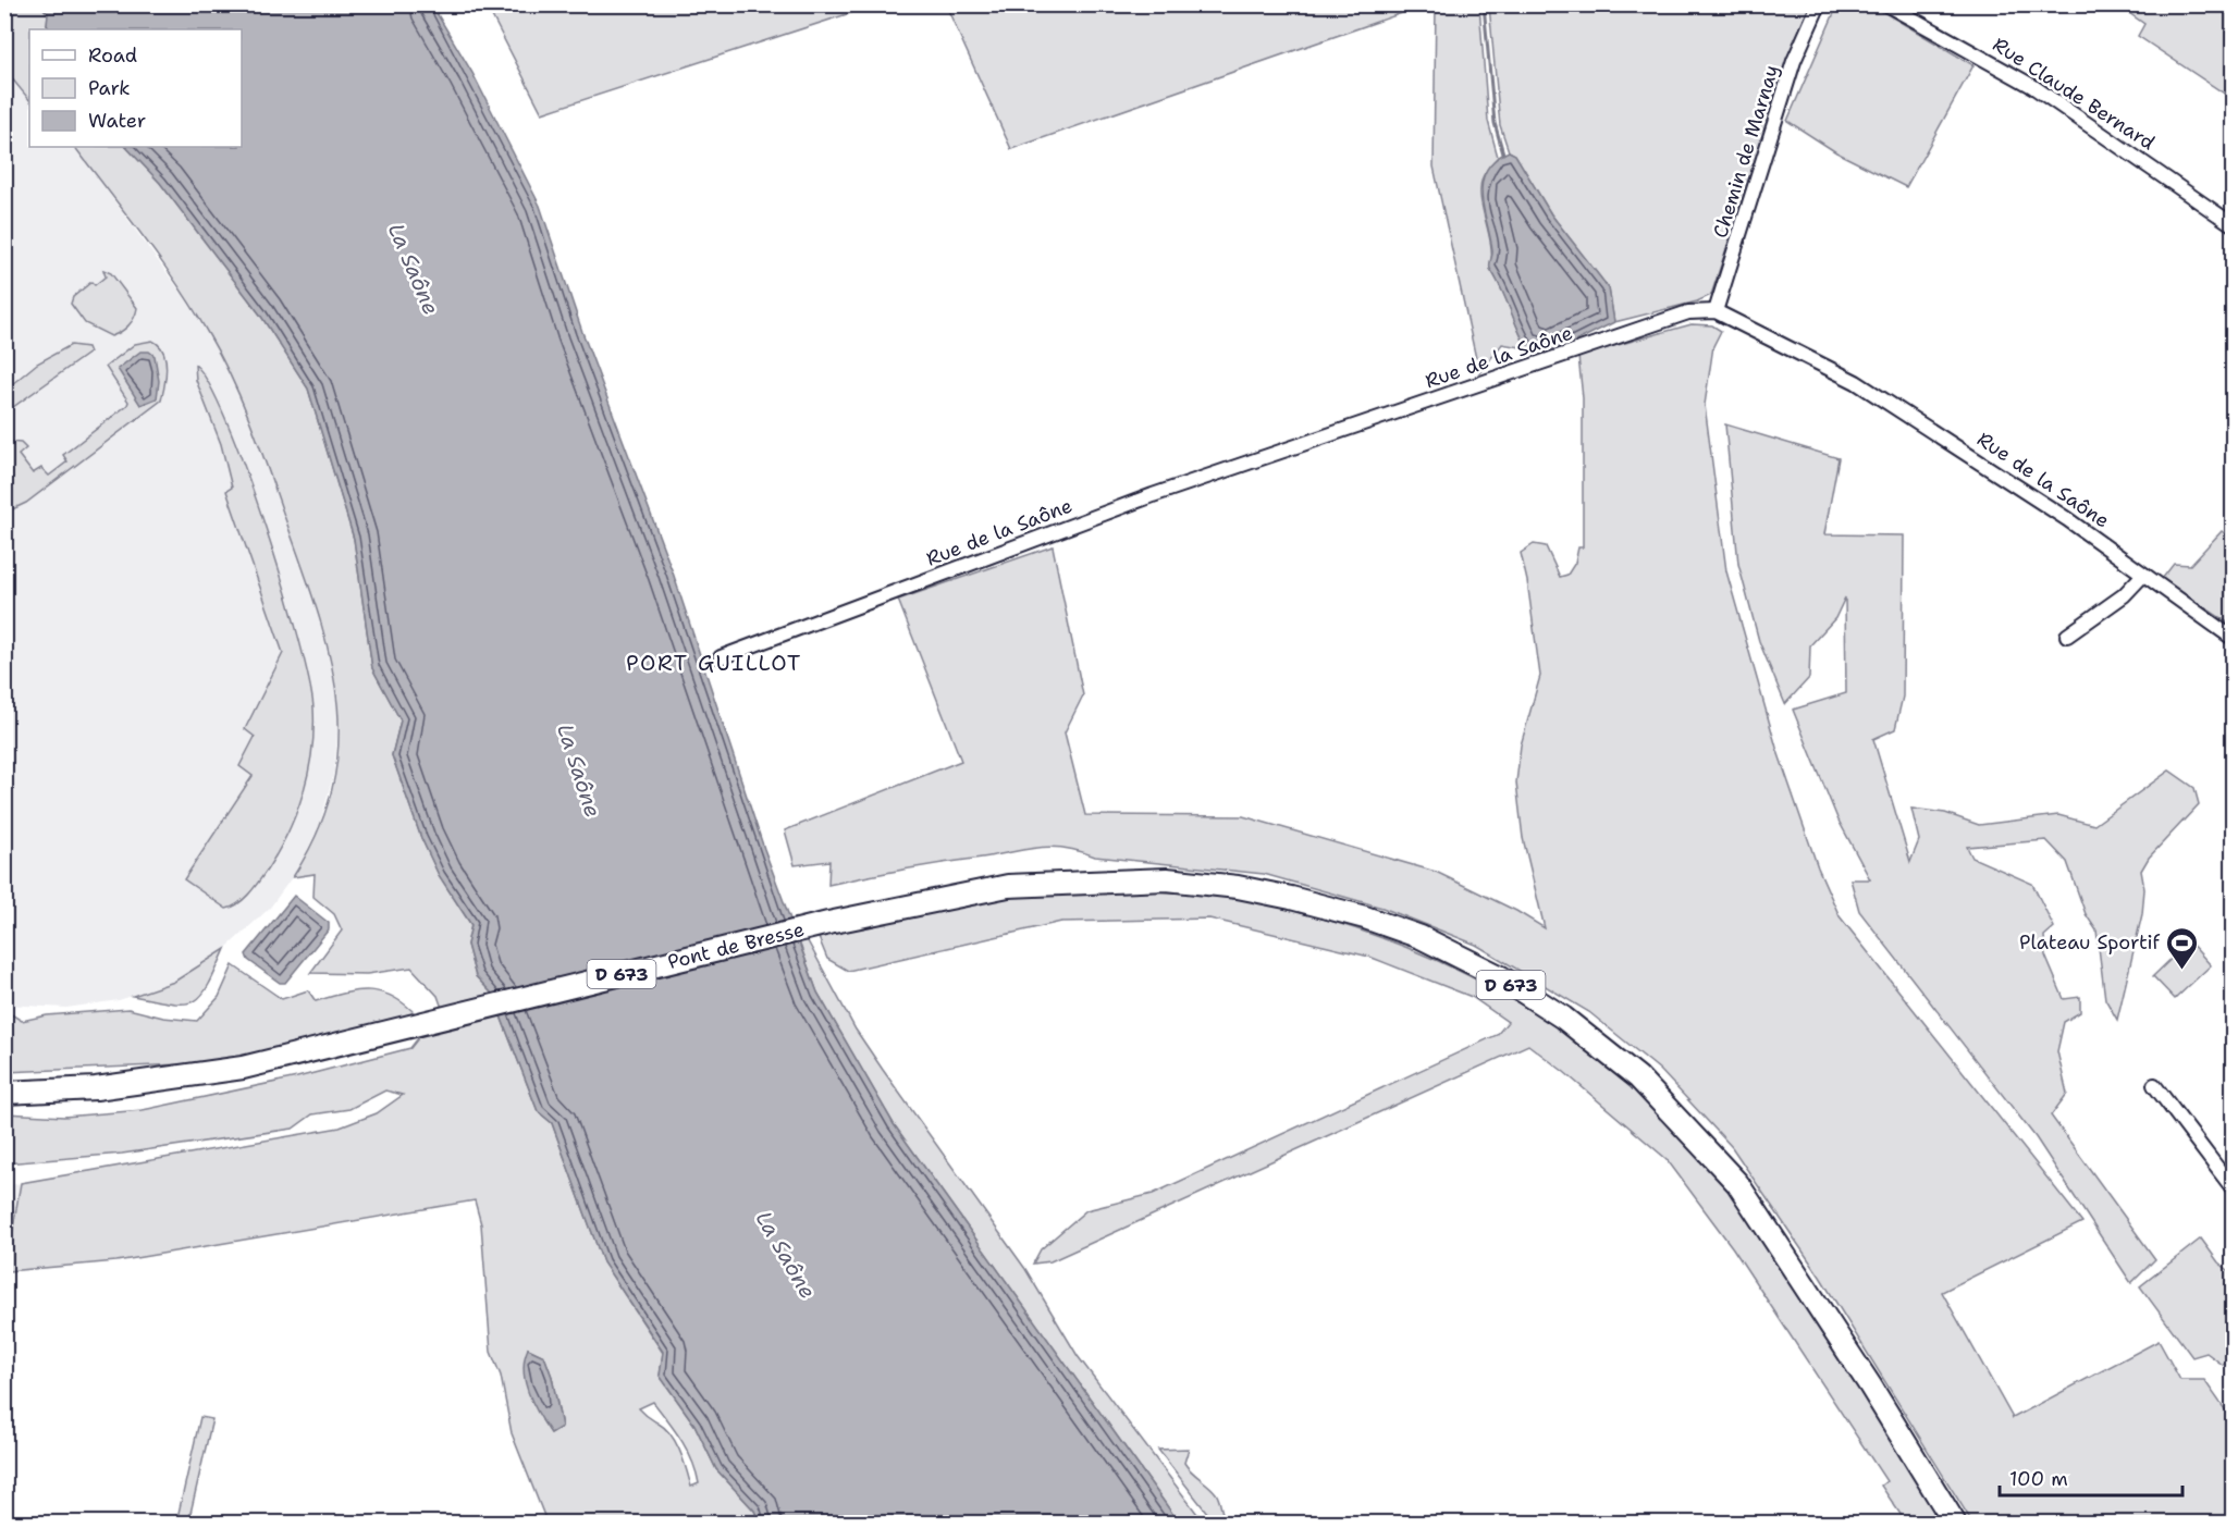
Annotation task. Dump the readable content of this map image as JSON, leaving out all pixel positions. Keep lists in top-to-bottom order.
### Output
{
  "streets": {
    "main road": ["Pont de Bresse", "D 673"],
    "street": ["Rue Claude Bernard", "Chemin de Marnay", "Rue de la Saône"]
  },
  "crossings": [
    ["Chemin de Marnay", "Rue de la Saône"],
    ["Pont de Bresse", "D 673"]
  ],
  "districts": ["PORT GUILLOT"],
  "water": ["La Saône"],
  "places": {
    "sports": ["Plateau Sportif"]
  },
  "legend": ["Road", "Park", "Water"],
  "scale_bar": "100 m"
}
